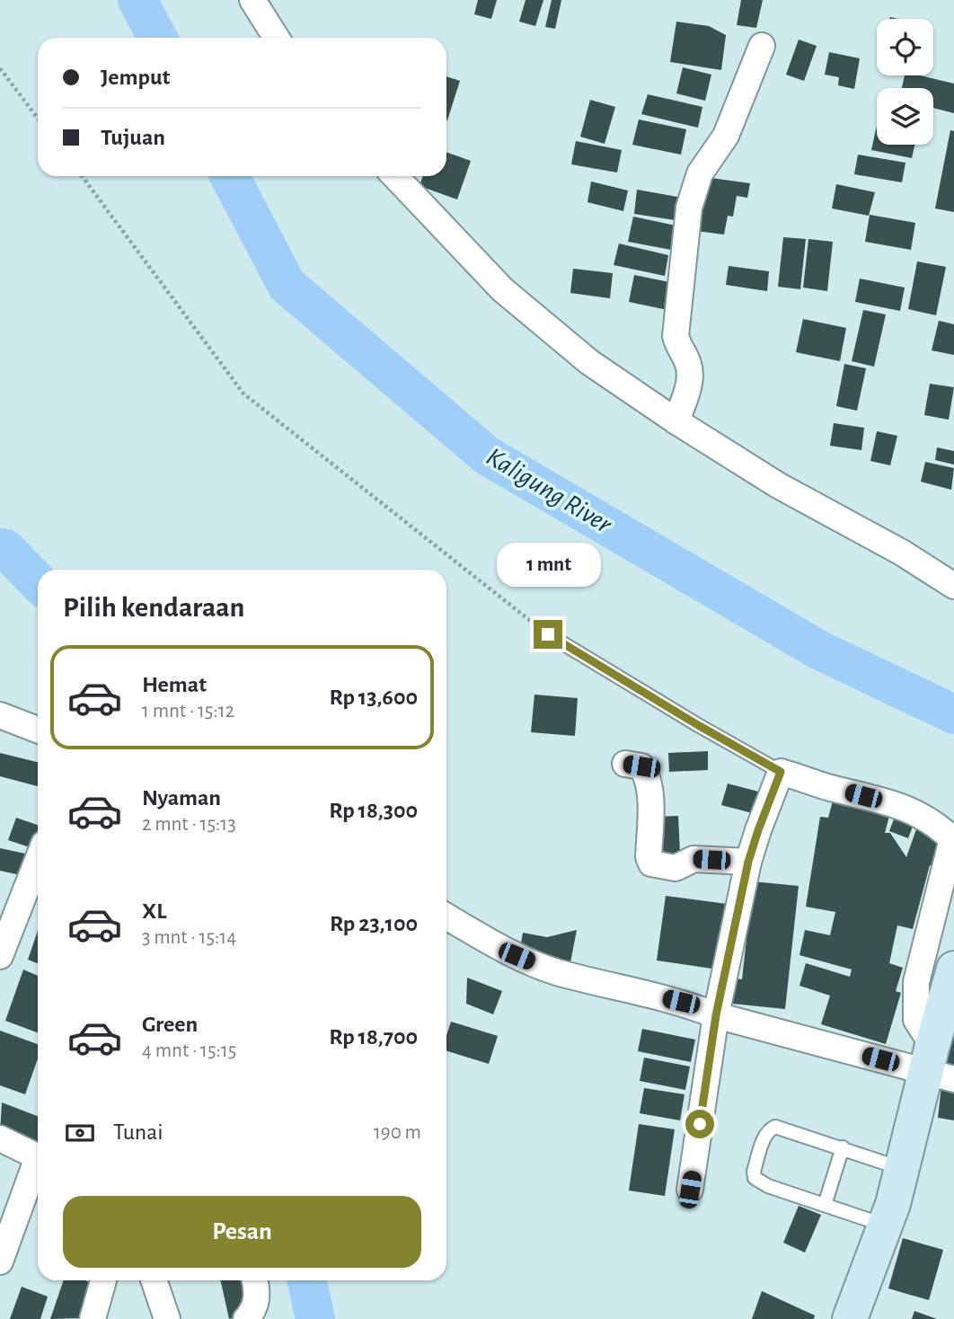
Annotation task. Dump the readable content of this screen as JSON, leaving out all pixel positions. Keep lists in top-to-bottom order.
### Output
{
  "water": ["Kaligung River"],
  "page": {
    "banner": ["Jemput", "Tujuan"],
    "bubble": "1 mnt",
    "heading": "Pilih kendaraan",
    "list": [
      {
        "name": "Hemat",
        "note": "1 mnt · 15:12",
        "value": "Rp 13,600"
      },
      {
        "name": "Nyaman",
        "note": "2 mnt · 15:13",
        "value": "Rp 18,300"
      },
      {
        "name": "XL",
        "note": "3 mnt · 15:14",
        "value": "Rp 23,100"
      },
      {
        "name": "Green",
        "note": "4 mnt · 15:15",
        "value": "Rp 18,700"
      }
    ],
    "pay": ["Tunai", "190 m"],
    "buttons": "Pesan"
  }
}
